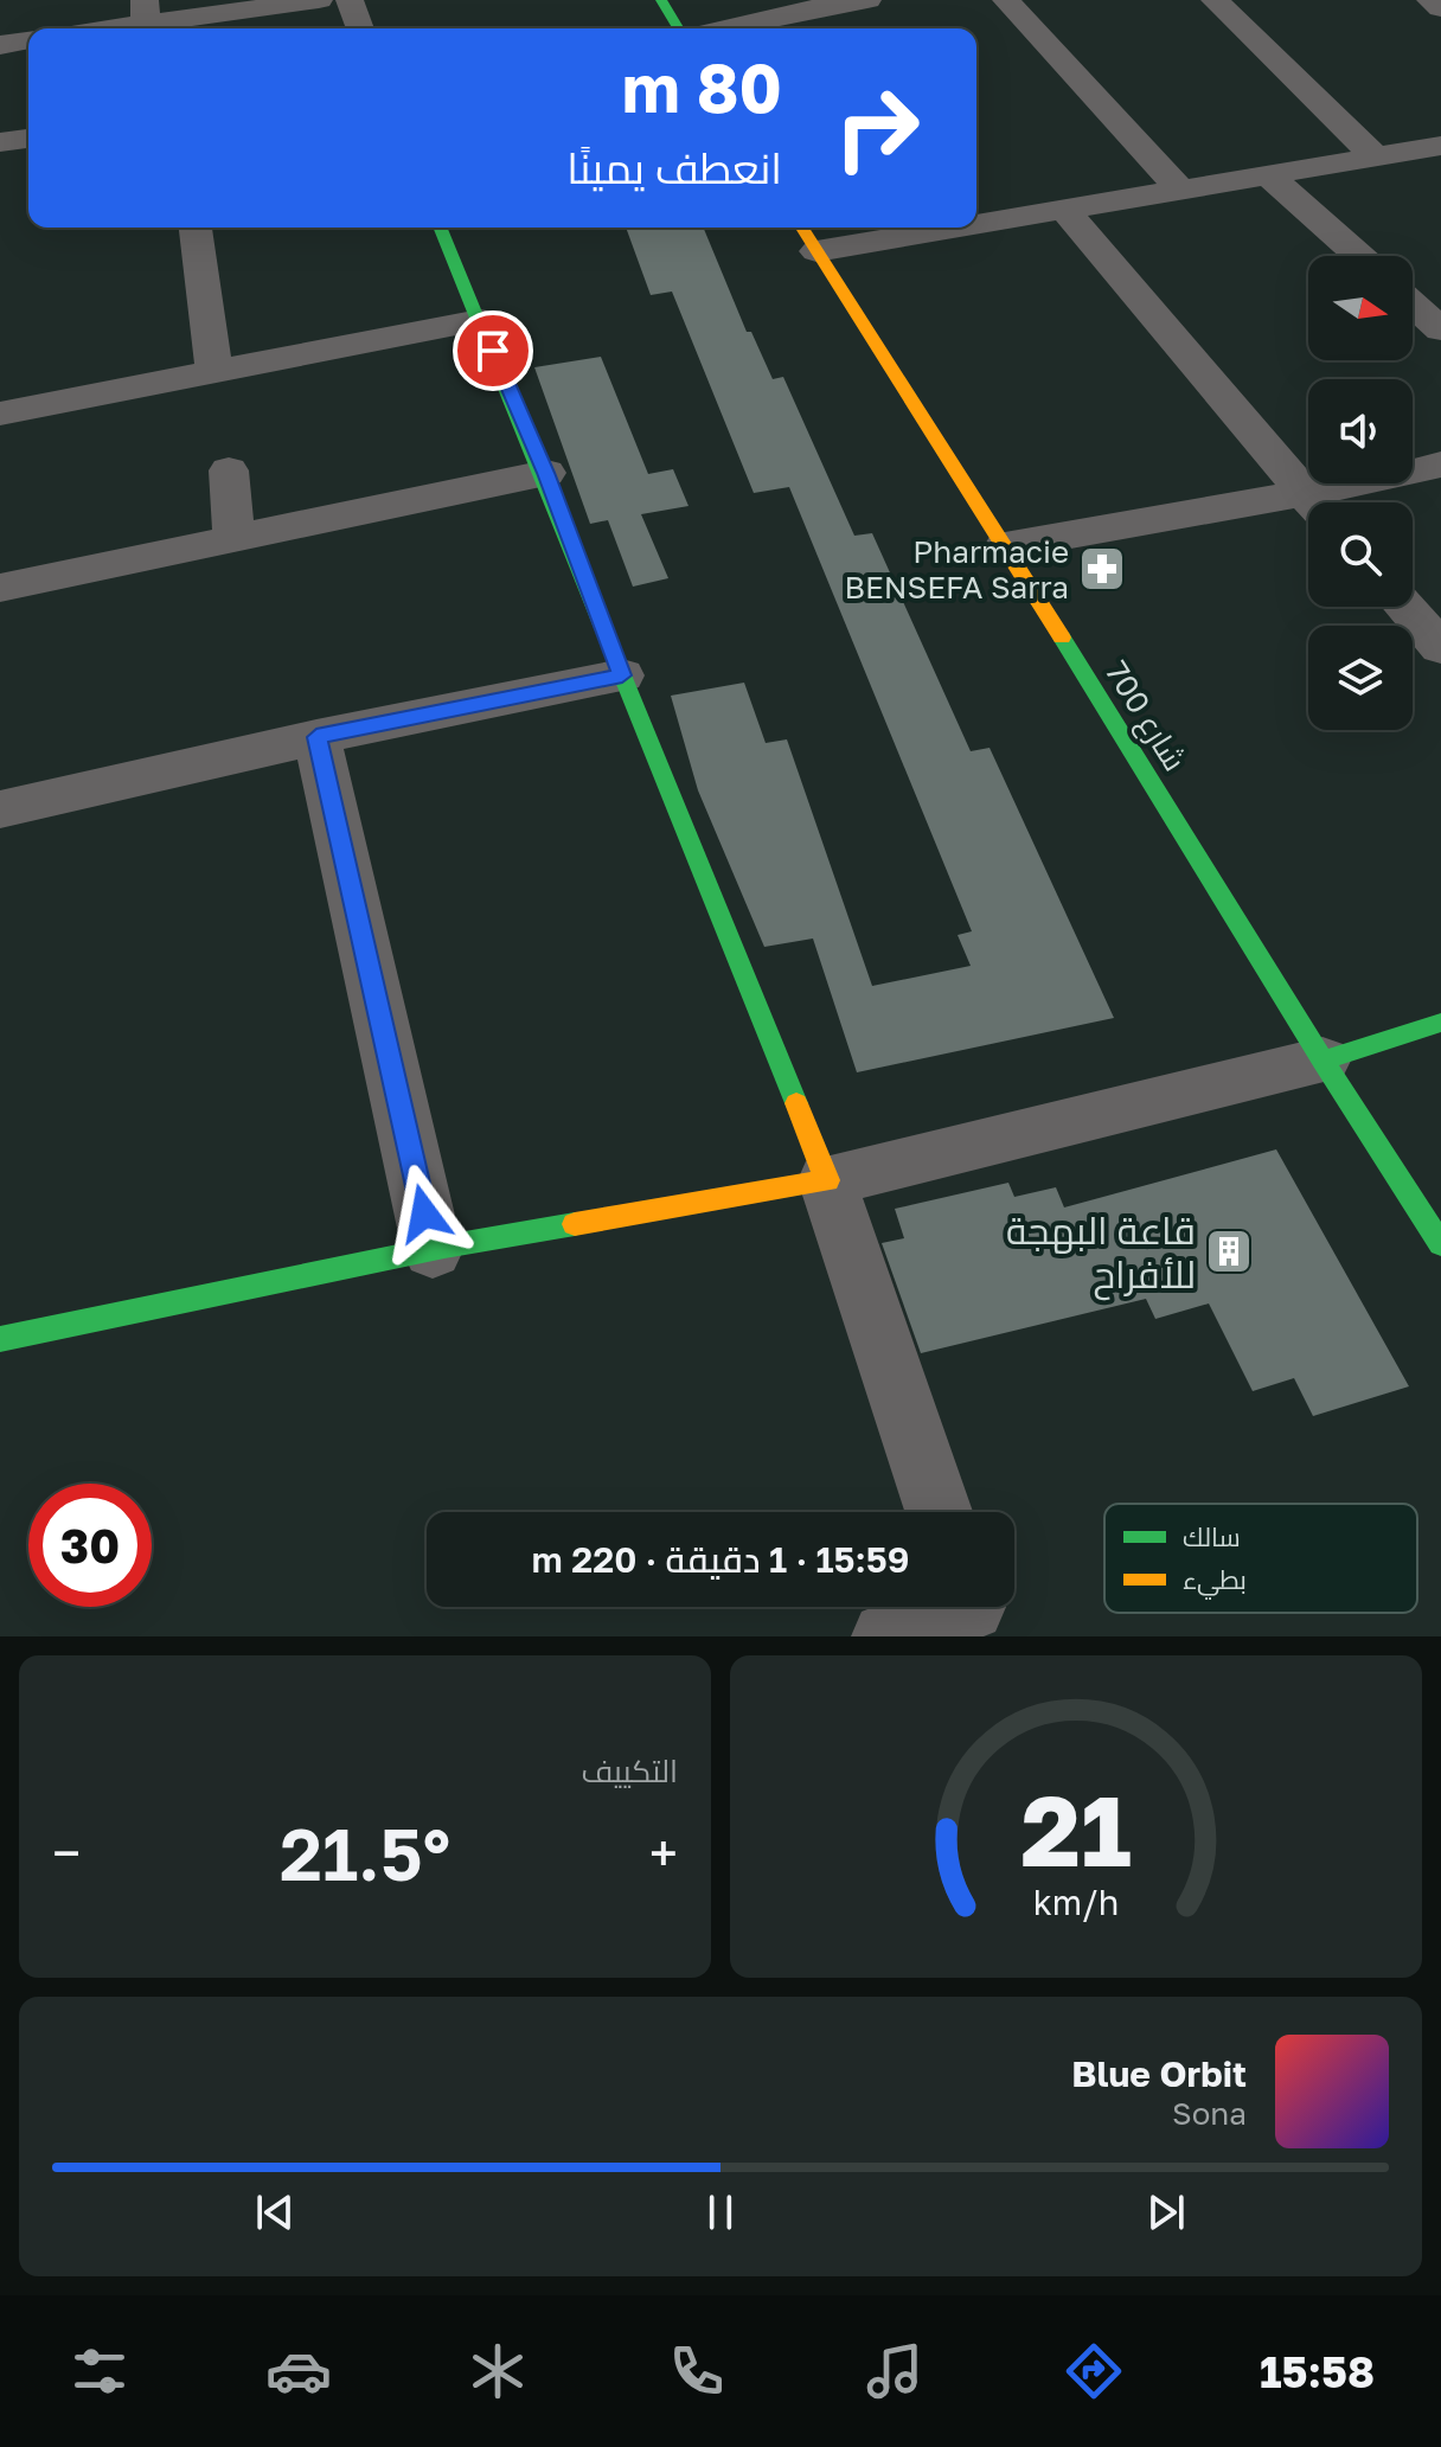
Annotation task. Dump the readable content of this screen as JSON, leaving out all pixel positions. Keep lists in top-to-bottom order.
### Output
{
  "streets": {
    "street": ["شارع 700"]
  },
  "places": {
    "pharmacy": ["Pharmacie BENSEFA Sarra"],
    "building": ["قاعة البهجة للأفراح"]
  },
  "legend": ["سالك", "بطيء"],
  "north": "right",
  "page": {
    "turn": ["80 m", "انعطف يمينًا"],
    "limit": "30",
    "trip": "15:59 · 1 دقيقة · 220 m",
    "tile": "التكييف",
    "heat": ["−", "21.5°", "+"],
    "song": ["Blue Orbit", "Sona"],
    "tabs": "15:58",
    "gauge": ["21", "km/h"]
  }
}
